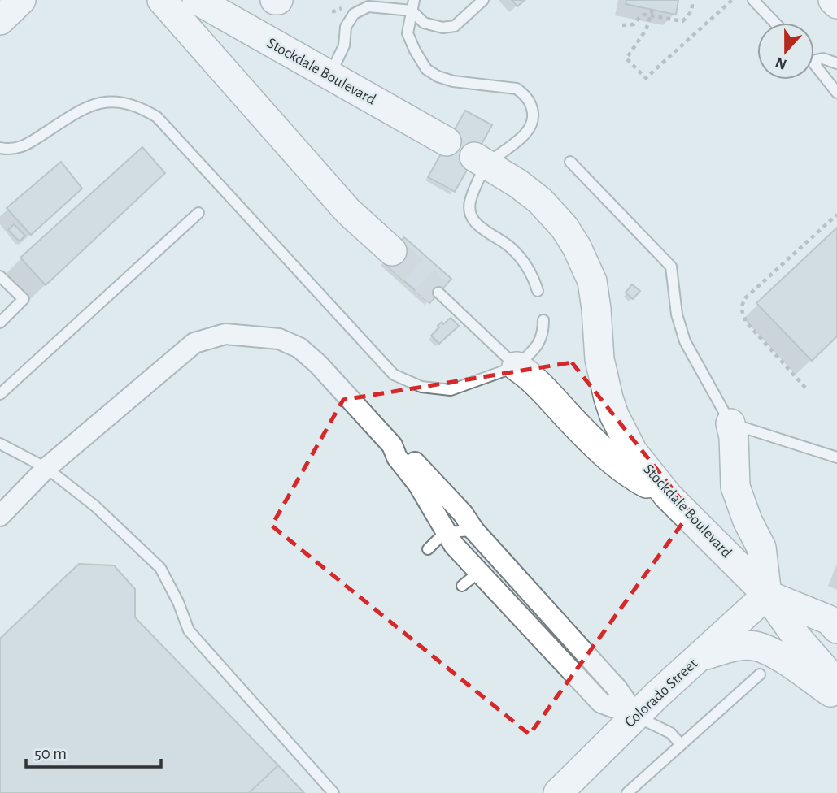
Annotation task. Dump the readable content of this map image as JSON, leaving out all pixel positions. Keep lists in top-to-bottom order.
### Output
{
  "streets": {
    "main road": ["Stockdale Boulevard", "Colorado Street"]
  },
  "crossings": [
    ["Stockdale Boulevard", "Colorado Street"]
  ],
  "scale_bar": "50 m",
  "north": "bottom"
}
